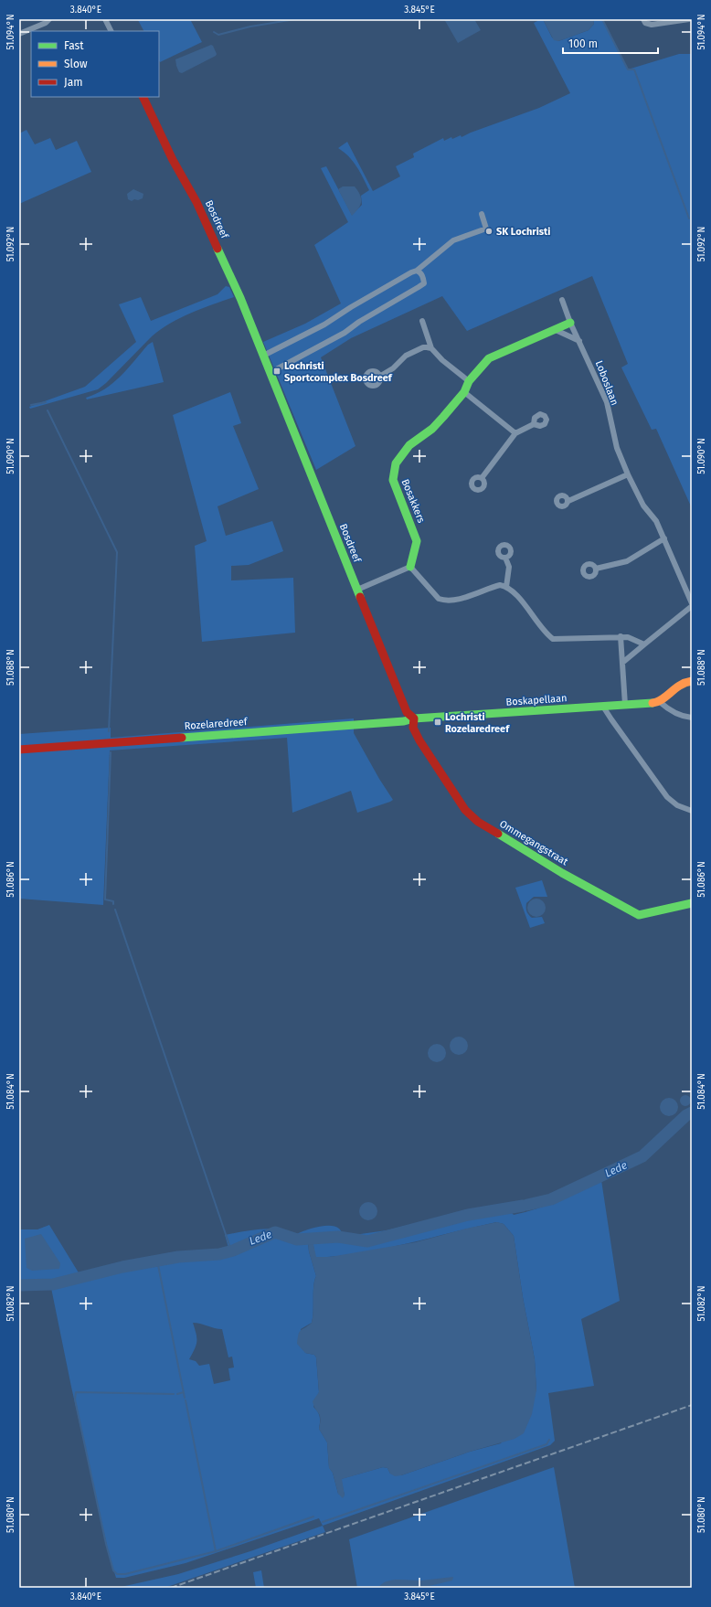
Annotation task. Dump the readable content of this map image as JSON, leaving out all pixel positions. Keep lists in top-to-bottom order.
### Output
{
  "streets": {
    "street": [
      "Bosdreef",
      "Loboslaan",
      "Bosakkers",
      "Boskapellaan",
      "Rozelaredreef",
      "Ommegangstraat"
    ]
  },
  "crossings": [
    ["Bosdreef", "Boskapellaan"],
    ["Bosdreef", "Rozelaredreef"],
    ["Bosdreef", "Ommegangstraat"],
    ["Loboslaan", "Bosakkers"],
    ["Boskapellaan", "Rozelaredreef"],
    ["Boskapellaan", "Ommegangstraat"],
    ["Rozelaredreef", "Ommegangstraat"]
  ],
  "water": ["Lede"],
  "places": {
    "other": ["SK Lochristi"],
    "transit": ["Lochristi Sportcomplex Bosdreef", "Lochristi Rozelaredreef"]
  },
  "legend": ["Fast", "Slow", "Jam"],
  "scale_bar": "100 m",
  "coordinates": [
    "3.840°E",
    "3.845°E",
    "51.094°N",
    "51.092°N",
    "51.090°N",
    "51.088°N",
    "51.086°N",
    "51.084°N",
    "51.082°N",
    "51.080°N"
  ]
}
